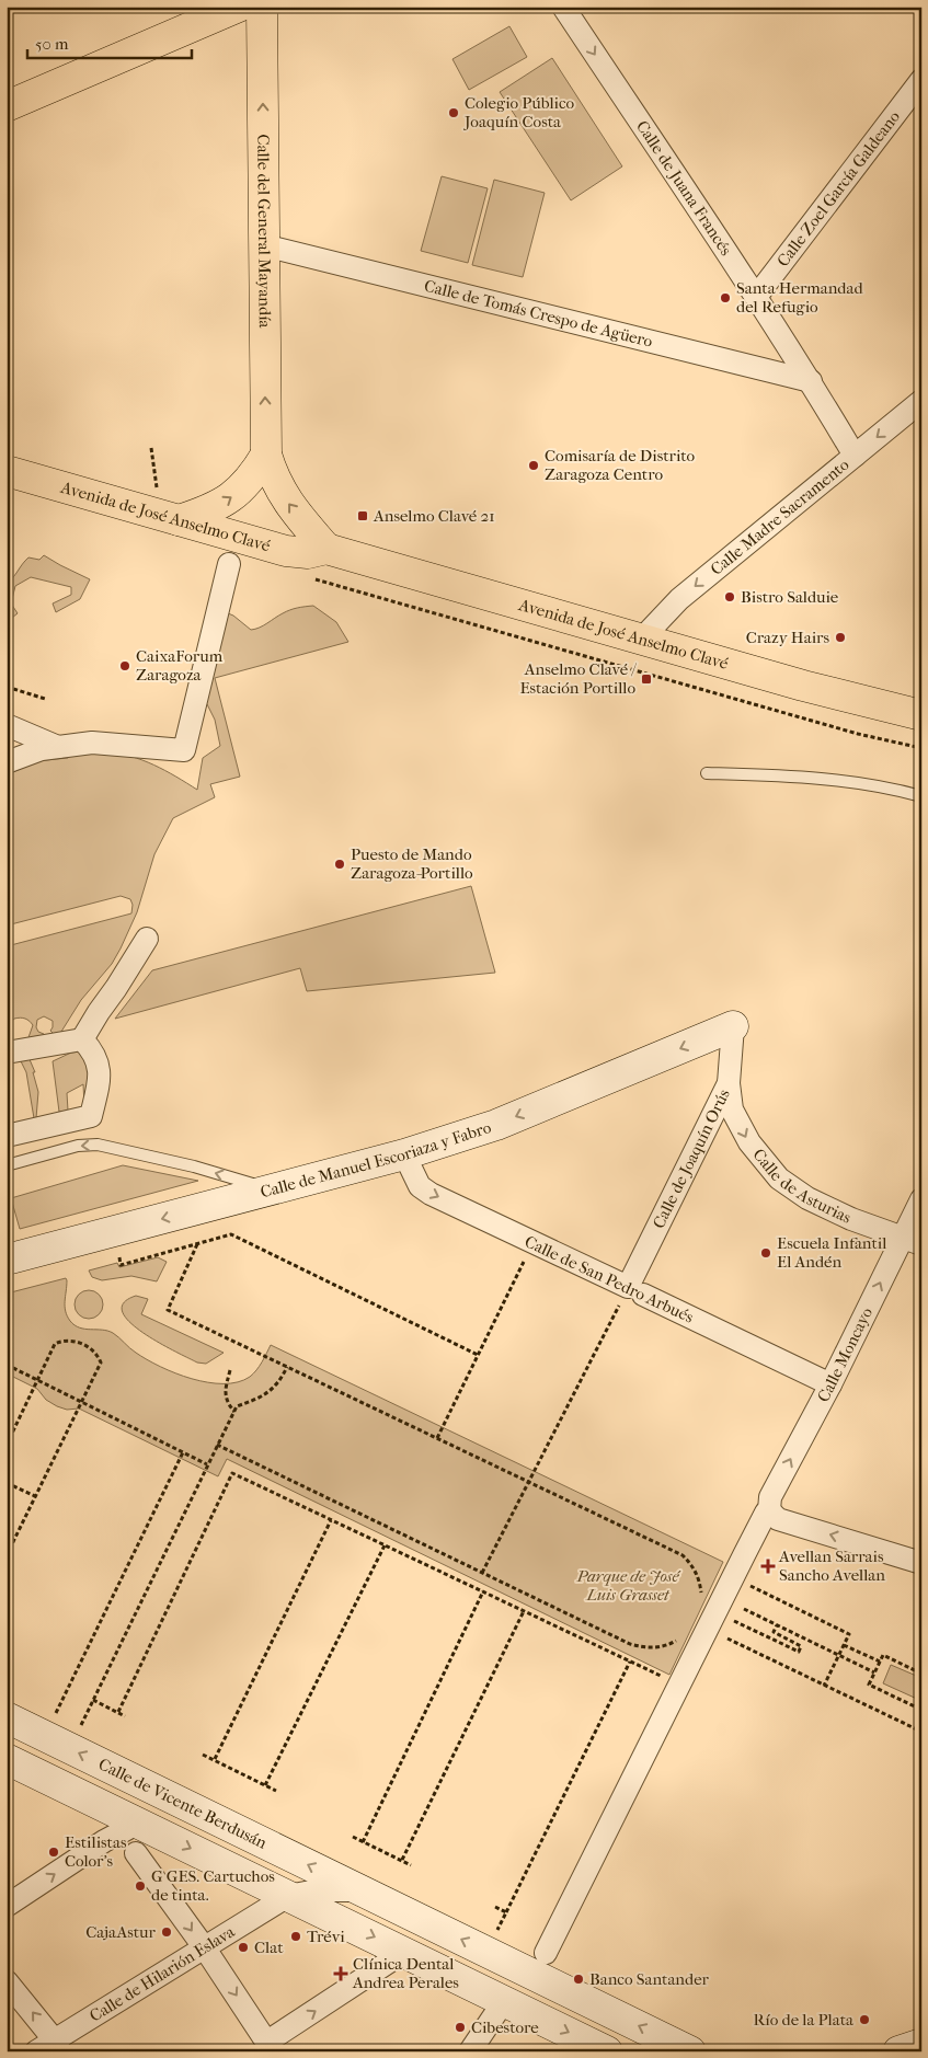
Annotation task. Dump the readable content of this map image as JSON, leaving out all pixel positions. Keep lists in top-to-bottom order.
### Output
{
  "streets": {
    "main road": [
      "Calle del General Mayandía",
      "Avenida de José Anselmo Clavé",
      "Calle de Manuel Escoriaza y Fabro",
      "Calle de Vicente Berdusán"
    ],
    "street": [
      "Calle de Juana Francés",
      "Calle Zoel García Galdeano",
      "Calle de Tomás Crespo de Agüero",
      "Calle Madre Sacramento",
      "Calle de Joaquín Orús",
      "Calle de Asturias",
      "Calle de San Pedro Arbués",
      "Calle Moncayo",
      "Calle de Hilarión Eslava"
    ]
  },
  "crossings": [
    ["Calle de Juana Francés", "Calle Zoel García Galdeano"],
    ["Calle de Juana Francés", "Calle de Tomás Crespo de Agüero"],
    ["Calle de Juana Francés", "Calle Madre Sacramento"],
    ["Calle del General Mayandía", "Calle de Tomás Crespo de Agüero"],
    ["Avenida de José Anselmo Clavé", "Calle Madre Sacramento"],
    ["Calle de Manuel Escoriaza y Fabro", "Calle de Joaquín Orús"],
    ["Calle de Manuel Escoriaza y Fabro", "Calle de San Pedro Arbués"],
    ["Calle de Joaquín Orús", "Calle de Asturias"],
    ["Calle de Joaquín Orús", "Calle de San Pedro Arbués"],
    ["Calle de Asturias", "Calle Moncayo"],
    ["Calle de San Pedro Arbués", "Calle Moncayo"],
    ["Calle de Vicente Berdusán", "Calle de Hilarión Eslava"]
  ],
  "one_way": [
    "Calle de Juana Francés",
    "Calle del General Mayandía",
    "Calle Madre Sacramento",
    "Calle de Manuel Escoriaza y Fabro",
    "Calle de Asturias",
    "Calle de San Pedro Arbués",
    "Calle Moncayo"
  ],
  "parks": ["Parque de José Luis Grasset"],
  "places": {
    "other": [
      "Colegio Público Joaquín Costa",
      "Santa Hermandad del Refugio",
      "Comisaría de Distrito Zaragoza Centro",
      "Bistro Salduie",
      "Crazy Hairs",
      "CaixaForum Zaragoza",
      "Puesto de Mando Zaragoza-Portillo",
      "Escuela Infantil El Andén",
      "Estilistas Color's",
      "G GES. Cartuchos de tinta.",
      "CajaAstur",
      "Trévi",
      "Clat",
      "Banco Santander",
      "Río de la Plata",
      "Cibestore"
    ],
    "transit": ["Anselmo Clavé 21", "Anselmo Clavé / Estación Portillo"],
    "health": ["Avellan Sarrais Sancho Avellan", "Clínica Dental Andrea Perales"]
  },
  "scale_bar": "50 m"
}
